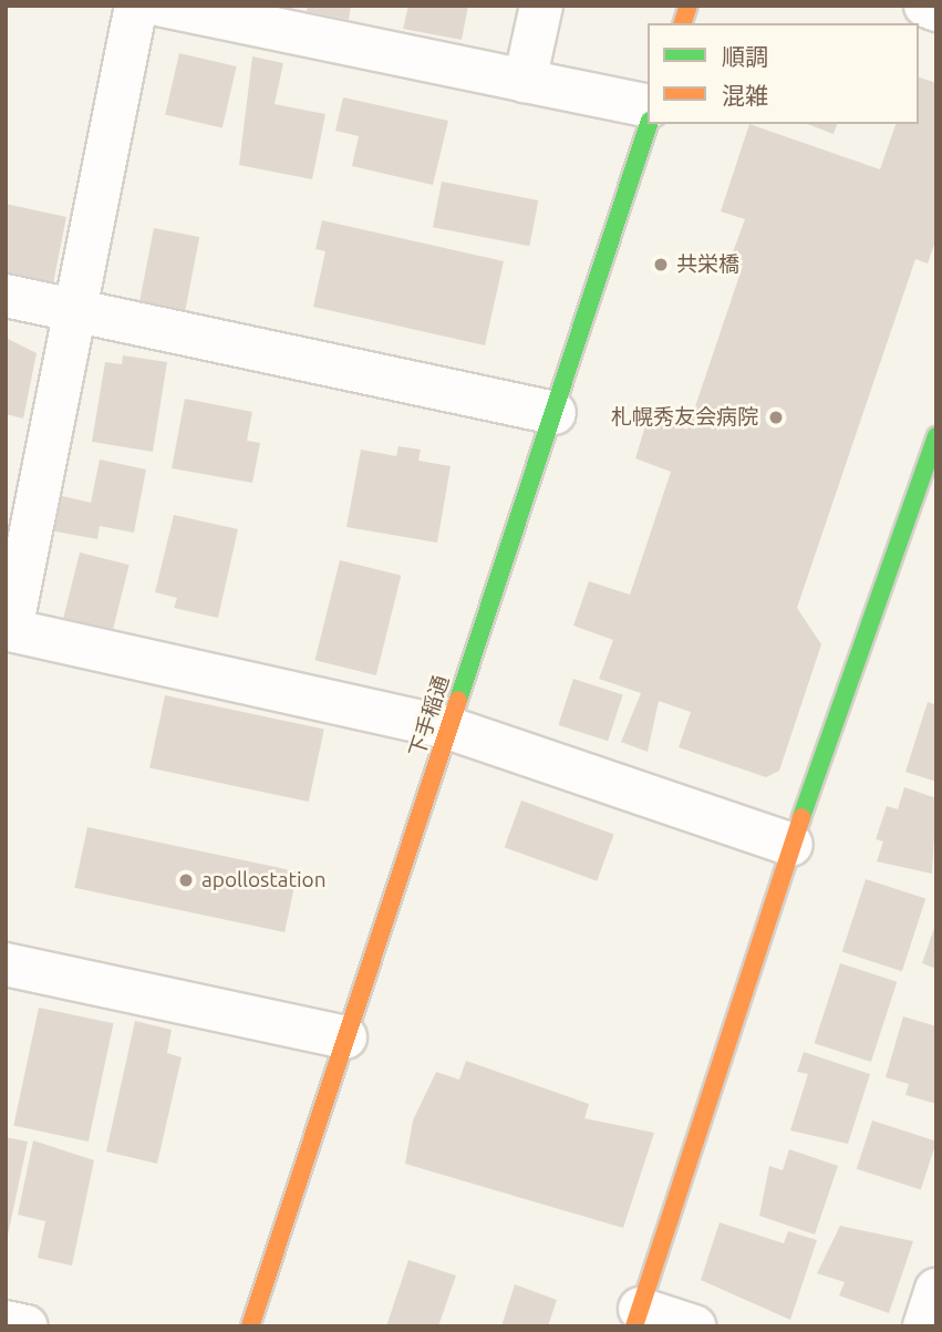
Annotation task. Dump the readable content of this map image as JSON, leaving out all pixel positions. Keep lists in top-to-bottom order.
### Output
{
  "streets": {
    "main road": ["下手稲通"]
  },
  "places": ["共栄橋", "札幌秀友会病院", "apollostation"],
  "legend": ["順調", "混雑"]
}
